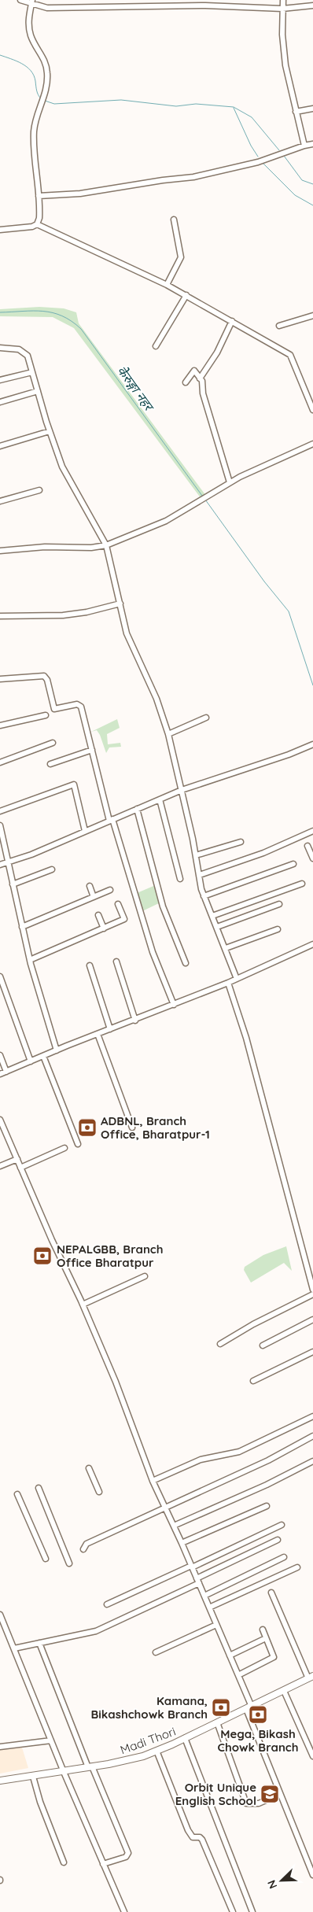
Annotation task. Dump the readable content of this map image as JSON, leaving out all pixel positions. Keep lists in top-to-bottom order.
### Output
{
  "streets": {
    "main road": ["Madi Thori"]
  },
  "water": ["केेरुङ्गा नहर"],
  "places": {
    "bank": [
      "ADBNL, Branch Office, Bharatpur-1",
      "NEPALGBB, Branch Office Bharatpur",
      "Kamana, Bikashchowk Branch",
      "Mega, Bikash Chowk Branch"
    ],
    "school or university": ["Orbit Unique English School"]
  },
  "north": "bottom left"
}
